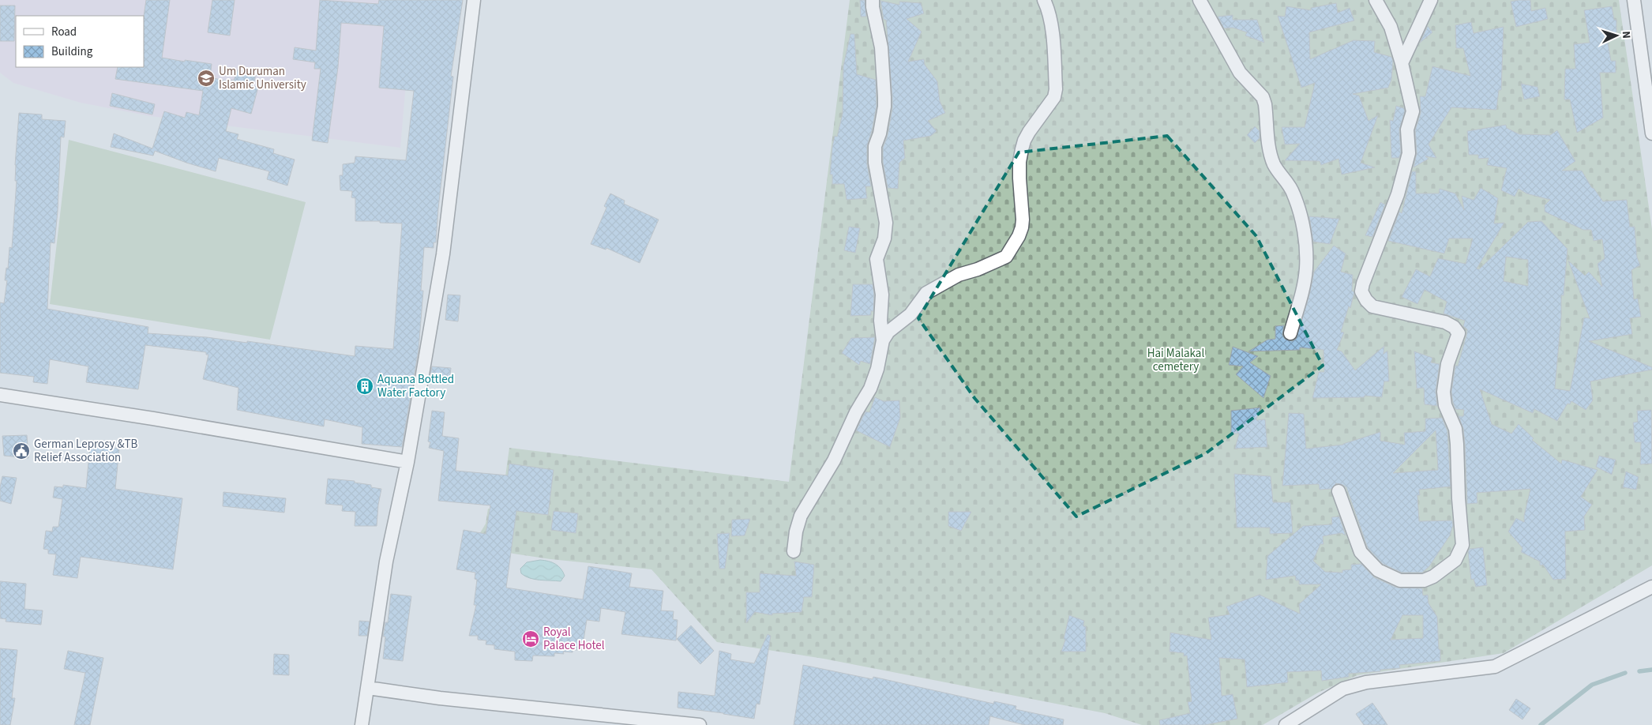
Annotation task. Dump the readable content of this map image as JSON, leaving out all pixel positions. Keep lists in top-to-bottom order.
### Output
{
  "parks": ["Hai Malakal cemetery"],
  "places": {
    "school or university": ["Um Duruman Islamic University"],
    "building": ["Aquana Bottled Water Factory"],
    "public building": ["German Leprosy &TB Relief Association"],
    "hotel": ["Royal Palace Hotel"]
  },
  "legend": ["Road", "Building"],
  "north": "right"
}
